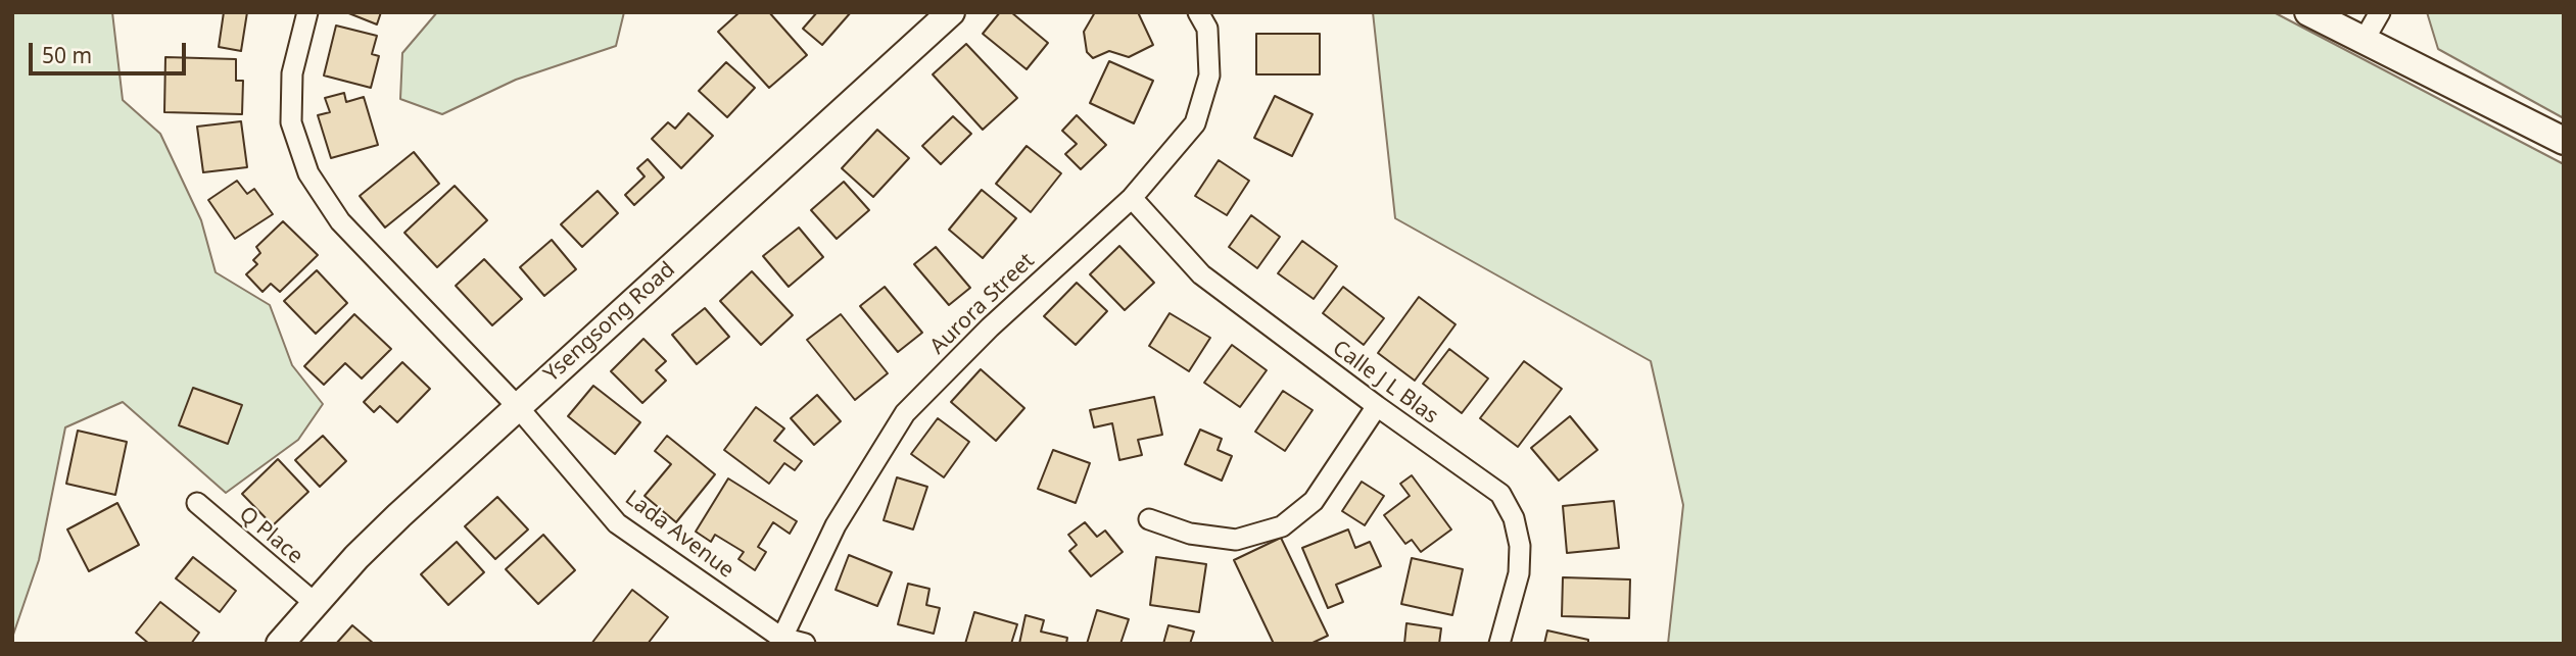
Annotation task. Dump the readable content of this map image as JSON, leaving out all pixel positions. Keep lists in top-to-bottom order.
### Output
{
  "streets": {
    "main road": ["Ysengsong Road"],
    "street": [
      "Aurora Street",
      "Calle J L Blas",
      "Lada Avenue",
      "Q Place"
    ]
  },
  "crossings": [
    ["Aurora Street", "Calle J L Blas"],
    ["Aurora Street", "Lada Avenue"],
    ["Ysengsong Road", "Lada Avenue"],
    ["Ysengsong Road", "Q Place"]
  ],
  "scale_bar": "50 m"
}
